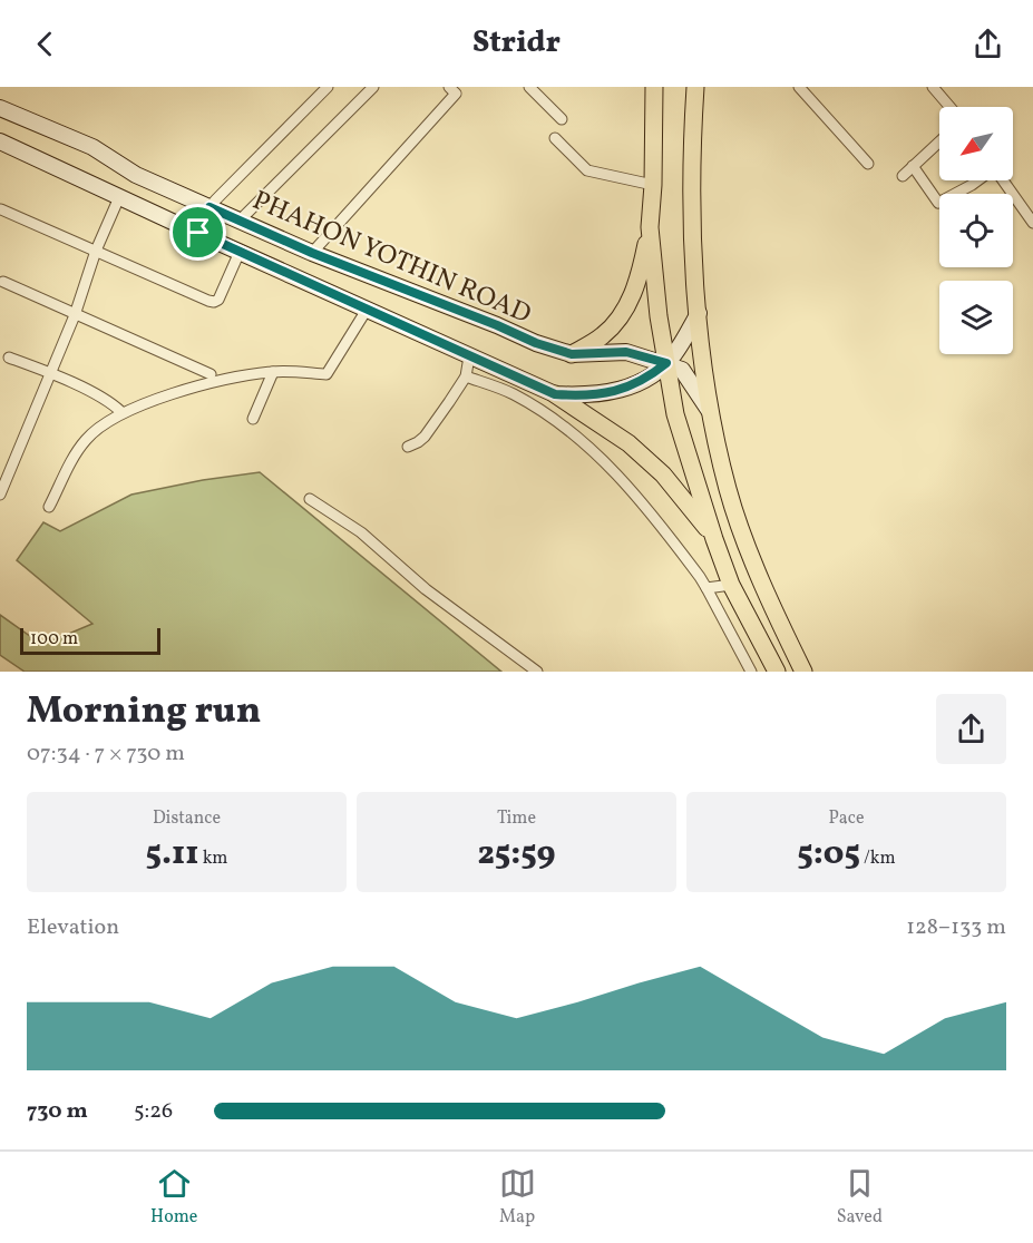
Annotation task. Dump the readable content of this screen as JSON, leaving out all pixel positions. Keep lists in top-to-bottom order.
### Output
{
  "streets": {
    "main road": ["PHAHON YOTHIN ROAD"]
  },
  "scale_bar": "100 m",
  "north": "bottom left",
  "page": {
    "header": "Stridr",
    "scale": "100 m",
    "heading": ["Morning run", "07:34 · 7 × 730 m"],
    "stats": [
      ["Distance", "5.11 km"],
      ["Time", "25:59"],
      ["Pace", "5:05 /km"]
    ],
    "chart": ["Elevation", "128–133 m"],
    "list": [
      {
        "name": "730 m",
        "note": "5:26"
      }
    ],
    "tabs": ["Home", "Map", "Saved"]
  }
}
